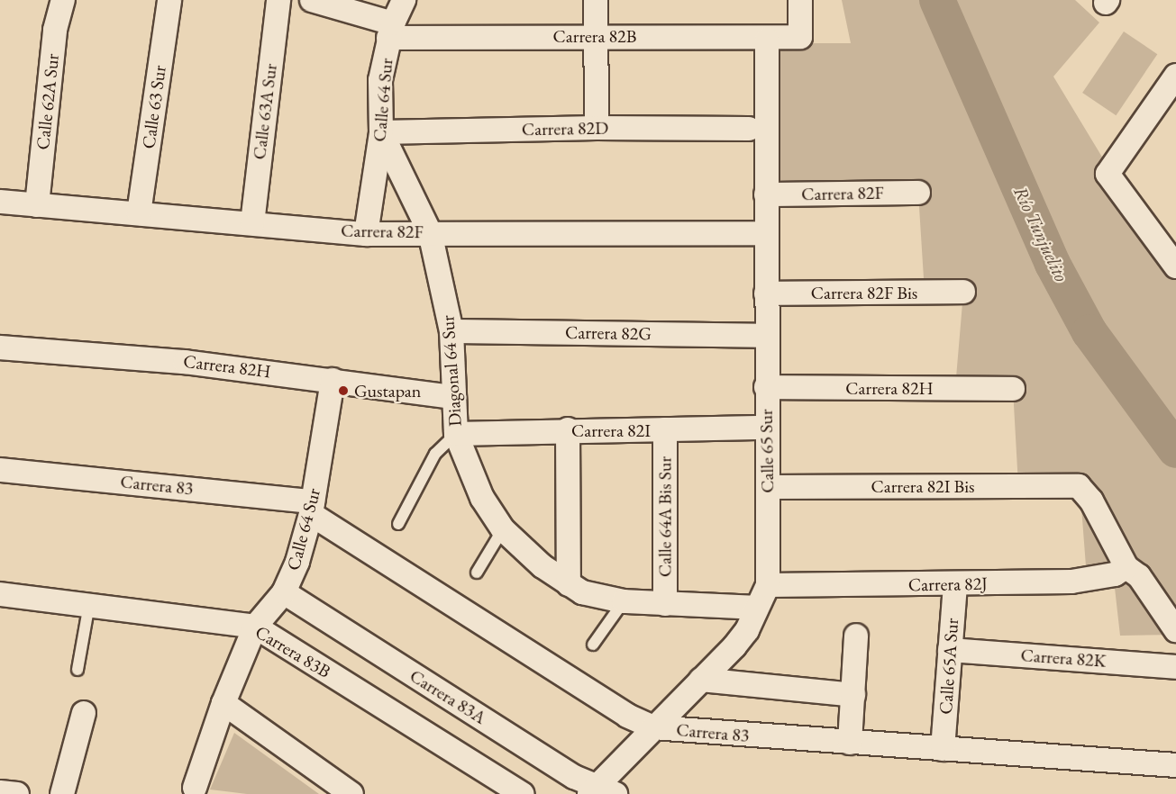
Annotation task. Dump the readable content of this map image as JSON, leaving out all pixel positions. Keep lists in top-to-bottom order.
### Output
{
  "streets": {
    "street": [
      "Carrera 82B",
      "Calle 64 Sur",
      "Calle 62A Sur",
      "Calle 63 Sur",
      "Calle 63A Sur",
      "Carrera 82D",
      "Carrera 82F",
      "Carrera 82F Bis",
      "Carrera 82G",
      "Carrera 82H",
      "Diagonal 64 Sur",
      "Carrera 82I",
      "Calle 65 Sur",
      "Carrera 83",
      "Carrera 82I Bis",
      "Calle 64A Bis Sur",
      "Carrera 82J",
      "Carrera 83B",
      "Carrera 82K",
      "Calle 65A Sur",
      "Carrera 83A"
    ]
  },
  "crossings": [
    ["Carrera 82B", "Calle 64 Sur"],
    ["Carrera 82B", "Calle 65 Sur"],
    ["Calle 64 Sur", "Carrera 82D"],
    ["Calle 64 Sur", "Carrera 82F"],
    ["Calle 64 Sur", "Carrera 82H"],
    ["Calle 64 Sur", "Diagonal 64 Sur"],
    ["Calle 64 Sur", "Carrera 83"],
    ["Calle 64 Sur", "Carrera 83B"],
    ["Calle 64 Sur", "Carrera 83A"],
    ["Calle 62A Sur", "Carrera 82F"],
    ["Calle 63 Sur", "Carrera 82F"],
    ["Calle 63A Sur", "Carrera 82F"],
    ["Carrera 82D", "Diagonal 64 Sur"],
    ["Carrera 82F", "Diagonal 64 Sur"],
    ["Carrera 82F", "Calle 65 Sur"],
    ["Carrera 82F Bis", "Calle 65 Sur"],
    ["Carrera 82G", "Diagonal 64 Sur"],
    ["Carrera 82G", "Calle 65 Sur"],
    ["Carrera 82H", "Diagonal 64 Sur"],
    ["Carrera 82H", "Calle 65 Sur"],
    ["Diagonal 64 Sur", "Carrera 82I"],
    ["Diagonal 64 Sur", "Calle 65 Sur"],
    ["Diagonal 64 Sur", "Calle 64A Bis Sur"],
    ["Carrera 82I", "Calle 65 Sur"],
    ["Carrera 82I", "Calle 64A Bis Sur"],
    ["Calle 65 Sur", "Carrera 83"],
    ["Calle 65 Sur", "Carrera 82I Bis"],
    ["Calle 65 Sur", "Carrera 82J"],
    ["Calle 65 Sur", "Carrera 83A"],
    ["Carrera 83", "Calle 65A Sur"],
    ["Carrera 82I Bis", "Carrera 82J"],
    ["Carrera 82J", "Calle 65A Sur"],
    ["Carrera 82K", "Calle 65A Sur"]
  ],
  "water": ["Río Tunjuelito"],
  "places": ["Gustapan"]
}
